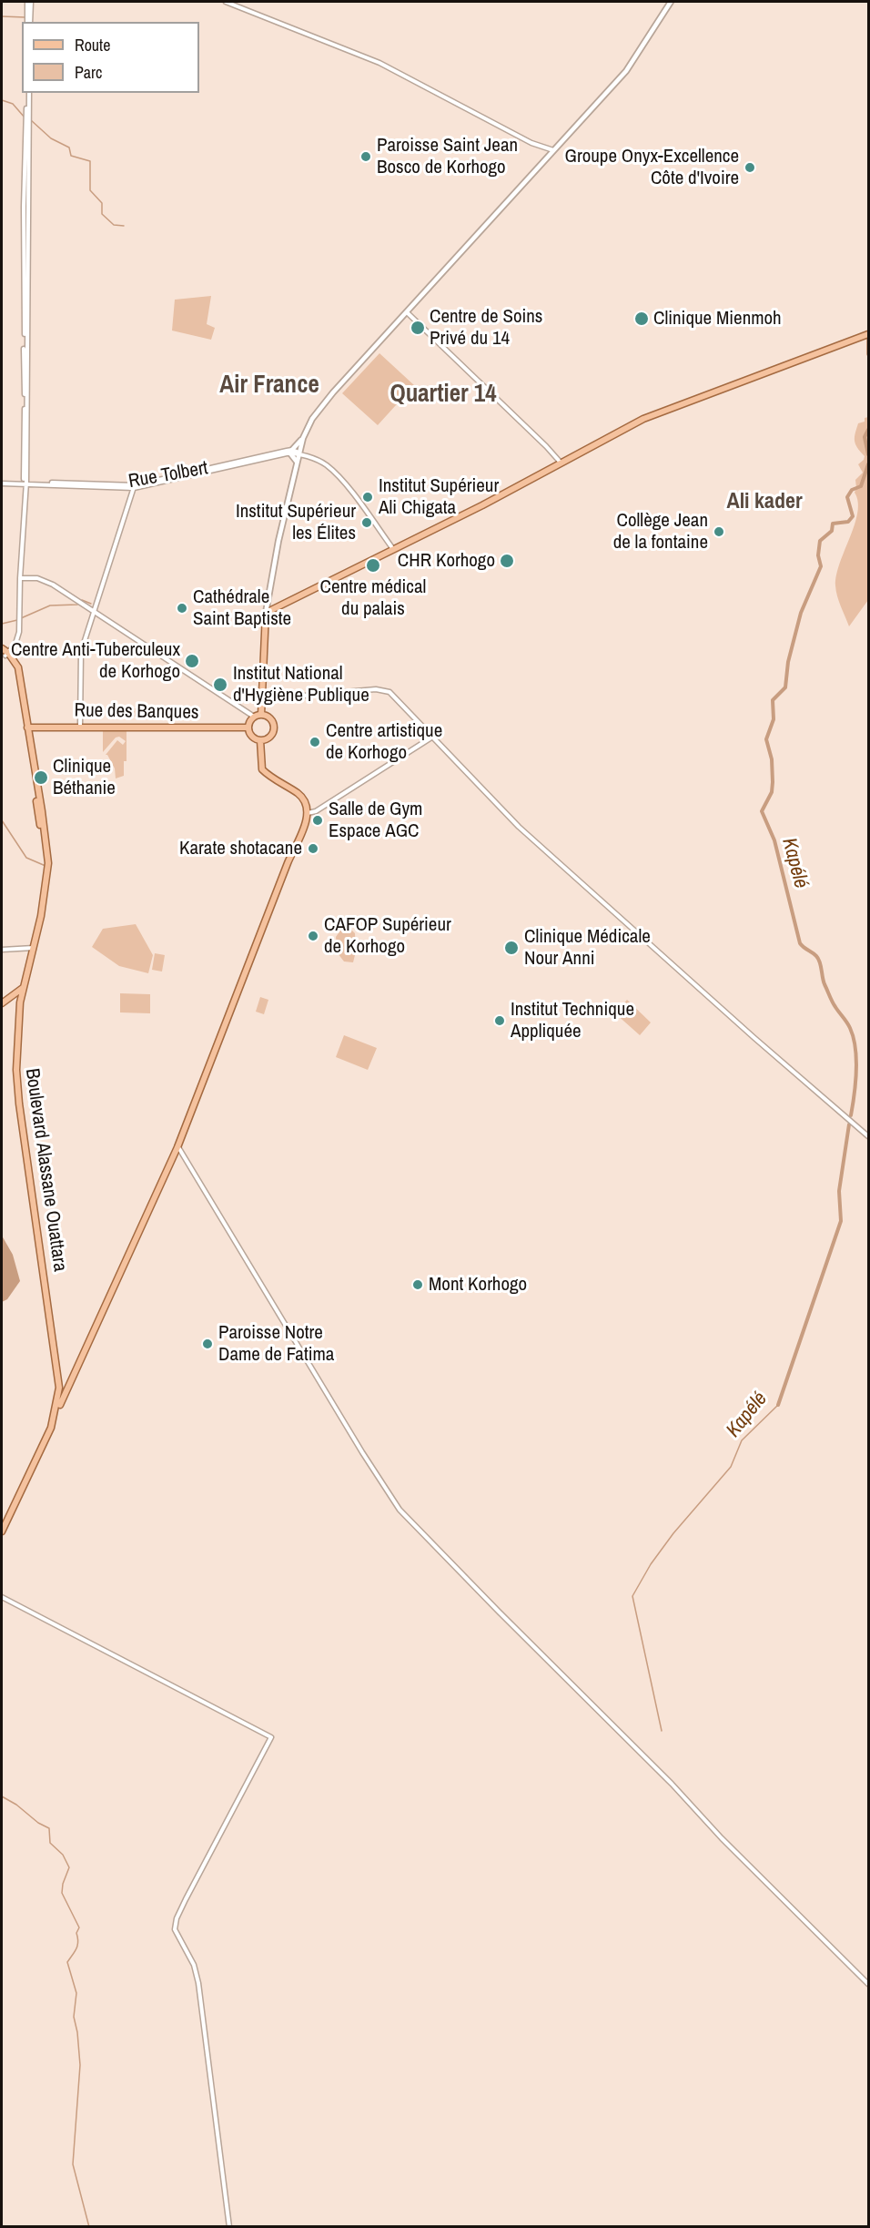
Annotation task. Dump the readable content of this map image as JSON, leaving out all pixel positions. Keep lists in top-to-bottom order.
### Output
{
  "streets": {
    "main road": ["Rue des Banques", "Boulevard Alassane Ouattara"],
    "street": ["Rue Tolbert"]
  },
  "crossings": [
    ["Rue des Banques", "Boulevard Alassane Ouattara"]
  ],
  "districts": ["Air France", "Quartier 14", "Ali kader"],
  "water": ["Kapélé"],
  "places": [
    "Paroisse Saint Jean Bosco de Korhogo",
    "Groupe Onyx-Excellence Côte d'Ivoire",
    "Clinique Mienmoh",
    "Centre de Soins Privé du 14",
    "Institut Supérieur Ali Chigata",
    "Institut Supérieur les Élites",
    "Collège Jean de la fontaine",
    "CHR Korhogo",
    "Centre médical du palais",
    "Cathédrale Saint Baptiste",
    "Centre Anti-Tuberculeux de Korhogo",
    "Institut National d'Hygiène Publique",
    "Centre artistique de Korhogo",
    "Clinique Béthanie",
    "Salle de Gym Espace AGC",
    "Karate shotacane",
    "CAFOP Supérieur de Korhogo",
    "Clinique Médicale Nour Anni",
    "Institut Technique Appliquée",
    "Mont Korhogo",
    "Paroisse Notre Dame de Fatima"
  ],
  "legend": ["Route", "Parc"]
}
